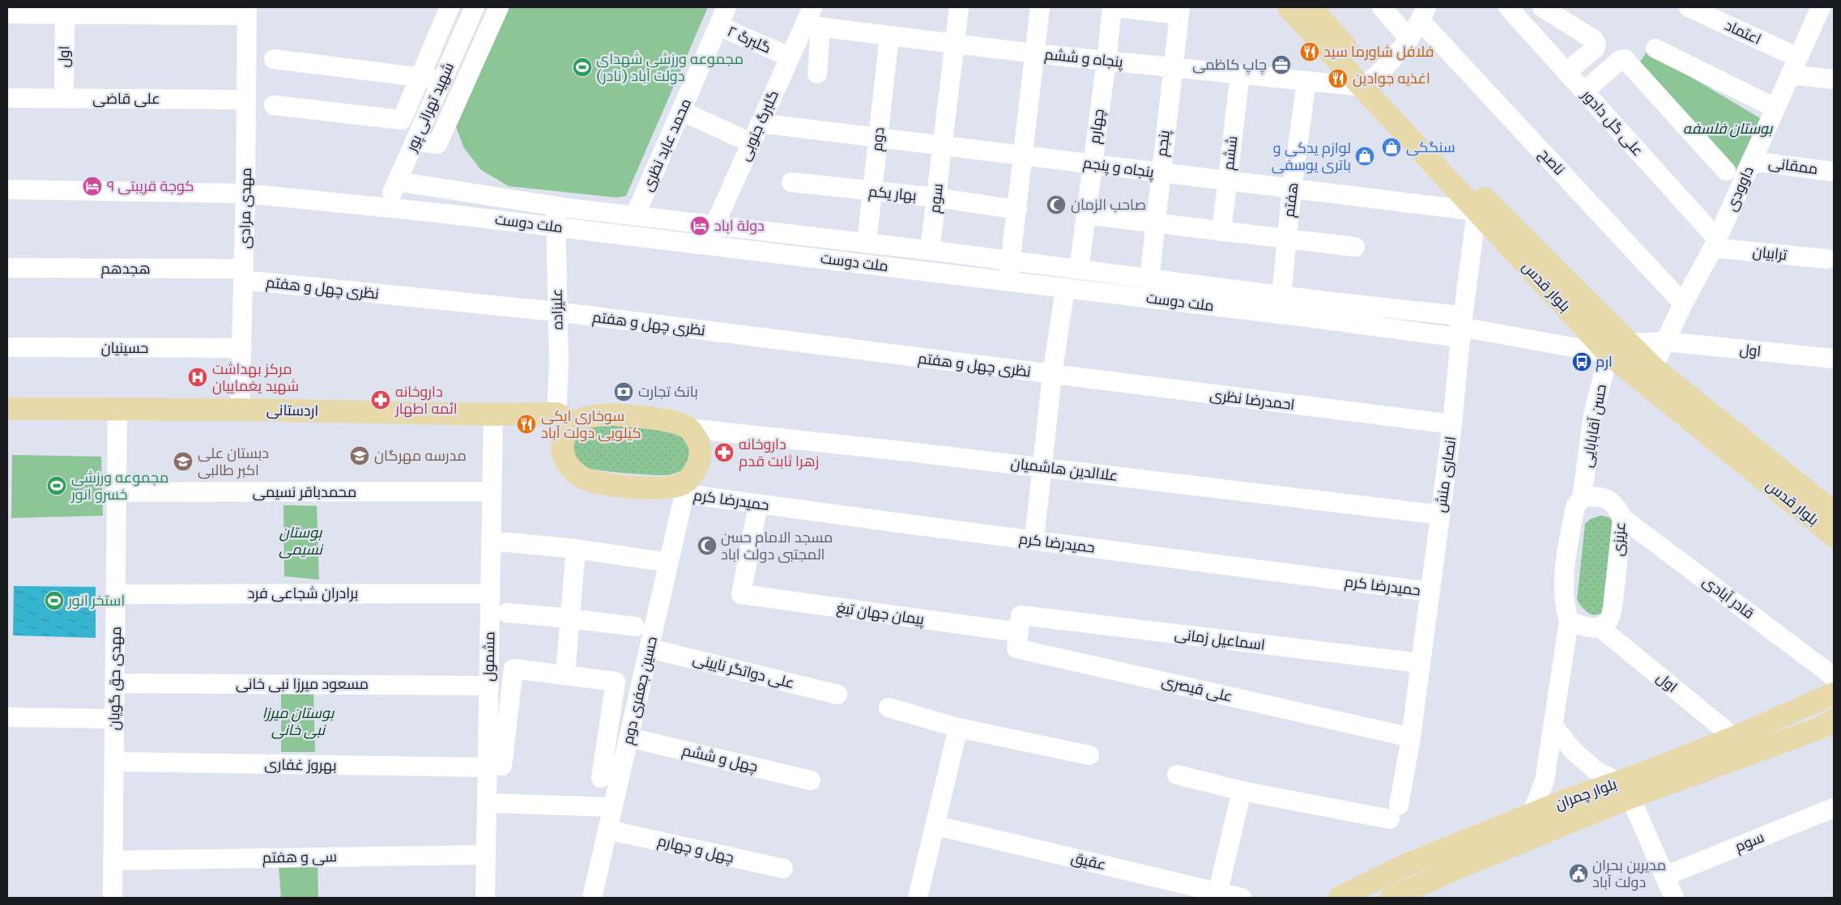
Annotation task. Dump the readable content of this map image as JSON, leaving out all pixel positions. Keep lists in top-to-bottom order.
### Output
{
  "streets": {
    "main road": ["بلوار قدس", "اردستانی", "بلوار چمران"],
    "street": [
      "اعتماد",
      "گلبرگ ۲",
      "اول",
      "پنجاه و ششم",
      "علی قاضی",
      "شهید تهرانی پور",
      "علی گل دادور",
      "گلبرگ جنوبی",
      "چهارم",
      "دوم",
      "پنجم",
      "محمد عابد نظری",
      "ششم",
      "ناصح",
      "ممقانی",
      "پنجاه و پنجم",
      "داوودی",
      "بهار یکم",
      "سوم",
      "هفتم",
      "مهدی مرادی",
      "ملت دوست",
      "ترابیان",
      "هجدهم",
      "نظری چهل و هفتم",
      "علیزاده",
      "حسینیان",
      "احمدرضا نظری",
      "حسن آقابابایی",
      "علاالدین هاشمیان",
      "انصاری منش",
      "محمدباقر نسیمی",
      "حمیدرضا کرم",
      "عزیزی",
      "برادران شجاعی فرد",
      "قادر آبادی",
      "پیمان جهان تیغ",
      "اسماعیل زمانی",
      "مشمول",
      "علی دواتگر نایینی",
      "مهدی حق گویان",
      "مسعود میرزا نبی خانی",
      "علی قیصری",
      "حسین جعفری دوم",
      "چهل و ششم",
      "بهروز غفاری",
      "چهل و چهارم",
      "سی و هفتم",
      "عقیق"
    ]
  },
  "crossings": [
    ["اعتماد", "داوودی"],
    ["گلبرگ ۲", "محمد عابد نظری"],
    ["اول", "علی قاضی"],
    ["اول", "داوودی"],
    ["اول", "بلوار قدس"],
    ["اول", "عزیزی"],
    ["اول", "بلوار چمران"],
    ["پنجاه و ششم", "گلبرگ جنوبی"],
    ["پنجاه و ششم", "چهارم"],
    ["پنجاه و ششم", "دوم"],
    ["پنجاه و ششم", "پنجم"],
    ["پنجاه و ششم", "ششم"],
    ["پنجاه و ششم", "سوم"],
    ["پنجاه و ششم", "هفتم"],
    ["پنجاه و ششم", "بلوار قدس"],
    ["علی قاضی", "مهدی مرادی"],
    ["شهید تهرانی پور", "ملت دوست"],
    ["علی گل دادور", "داوودی"],
    ["علی گل دادور", "ترابیان"],
    ["گلبرگ جنوبی", "پنجاه و پنجم"],
    ["گلبرگ جنوبی", "ملت دوست"],
    ["چهارم", "پنجاه و پنجم"],
    ["چهارم", "ملت دوست"],
    ["دوم", "پنجاه و پنجم"],
    ["دوم", "بهار یکم"],
    ["دوم", "ملت دوست"],
    ["پنجم", "پنجاه و پنجم"],
    ["پنجم", "ملت دوست"],
    ["محمد عابد نظری", "ملت دوست"],
    ["ششم", "پنجاه و پنجم"],
    ["ناصح", "داوودی"],
    ["ممقانی", "داوودی"],
    ["پنجاه و پنجم", "سوم"],
    ["پنجاه و پنجم", "هفتم"],
    ["پنجاه و پنجم", "بلوار قدس"],
    ["پنجاه و پنجم", "انصاری منش"],
    ["داوودی", "ترابیان"],
    ["داوودی", "بلوار قدس"],
    ["بهار یکم", "سوم"],
    ["سوم", "ملت دوست"],
    ["هفتم", "ملت دوست"],
    ["مهدی مرادی", "ملت دوست"],
    ["مهدی مرادی", "هجدهم"],
    ["مهدی مرادی", "نظری چهل و هفتم"],
    ["مهدی مرادی", "حسینیان"],
    ["مهدی مرادی", "اردستانی"],
    ["ملت دوست", "علیزاده"],
    ["ملت دوست", "انصاری منش"],
    ["هجدهم", "نظری چهل و هفتم"],
    ["بلوار قدس", "حسن آقابابایی"],
    ["بلوار قدس", "انصاری منش"],
    ["نظری چهل و هفتم", "علیزاده"],
    ["نظری چهل و هفتم", "احمدرضا نظری"],
    ["علیزاده", "اردستانی"],
    ["احمدرضا نظری", "انصاری منش"],
    ["اردستانی", "علاالدین هاشمیان"],
    ["اردستانی", "مشمول"],
    ["اردستانی", "مهدی حق گویان"],
    ["حسن آقابابایی", "عزیزی"],
    ["علاالدین هاشمیان", "انصاری منش"],
    ["انصاری منش", "حمیدرضا کرم"],
    ["انصاری منش", "اسماعیل زمانی"],
    ["انصاری منش", "علی قیصری"],
    ["محمدباقر نسیمی", "مشمول"],
    ["محمدباقر نسیمی", "مهدی حق گویان"],
    ["حمیدرضا کرم", "پیمان جهان تیغ"],
    ["حمیدرضا کرم", "حسین جعفری دوم"],
    ["عزیزی", "قادر آبادی"],
    ["برادران شجاعی فرد", "مشمول"],
    ["برادران شجاعی فرد", "مهدی حق گویان"],
    ["پیمان جهان تیغ", "اسماعیل زمانی"],
    ["پیمان جهان تیغ", "علی قیصری"],
    ["اسماعیل زمانی", "علی قیصری"],
    ["مشمول", "مسعود میرزا نبی خانی"],
    ["مشمول", "بهروز غفاری"],
    ["مشمول", "سی و هفتم"],
    ["علی دواتگر نایینی", "حسین جعفری دوم"],
    ["مهدی حق گویان", "مسعود میرزا نبی خانی"],
    ["مهدی حق گویان", "بهروز غفاری"],
    ["مهدی حق گویان", "سی و هفتم"],
    ["حسین جعفری دوم", "چهل و ششم"],
    ["حسین جعفری دوم", "چهل و چهارم"]
  ],
  "parks": ["بوستان فلسفه", "بوستان نسیمی", "بوستان میرزا نبی خانی"],
  "places": {
    "restaurant": ["فلافل شاورما سید", "اغذیه جوادین", "سوخاری ایکی کیلویی دولت آباد"],
    "office": ["چاپ كاظمى"],
    "sports": ["مجموعه ورزشی شهدای دولت آباد (نادر)", "مجموعه ورزشی خسرو انور", "استخر انور"],
    "shop": ["سنگکی", "لوازم یدکی و باتری یوسفی"],
    "hotel": ["۹ کوجة قریبتی", "دولة اباد"],
    "mosque": ["صاحب الزمان", "مسجد الامام حسن المجتبى دولت اباد"],
    "bus stop": ["ارم"],
    "hospital": ["مرکز بهداشت شهید یغماییان"],
    "bank": ["بانک تجارت"],
    "pharmacy": ["داروخانه ائمه اطهار", "داروخانه زهرا ثابت قدم"],
    "school or university": ["مدرسه مهرگان", "دبستان علی اکبر طالبی"],
    "public building": ["مدیرین بحران دولت آباد"]
  }
}
